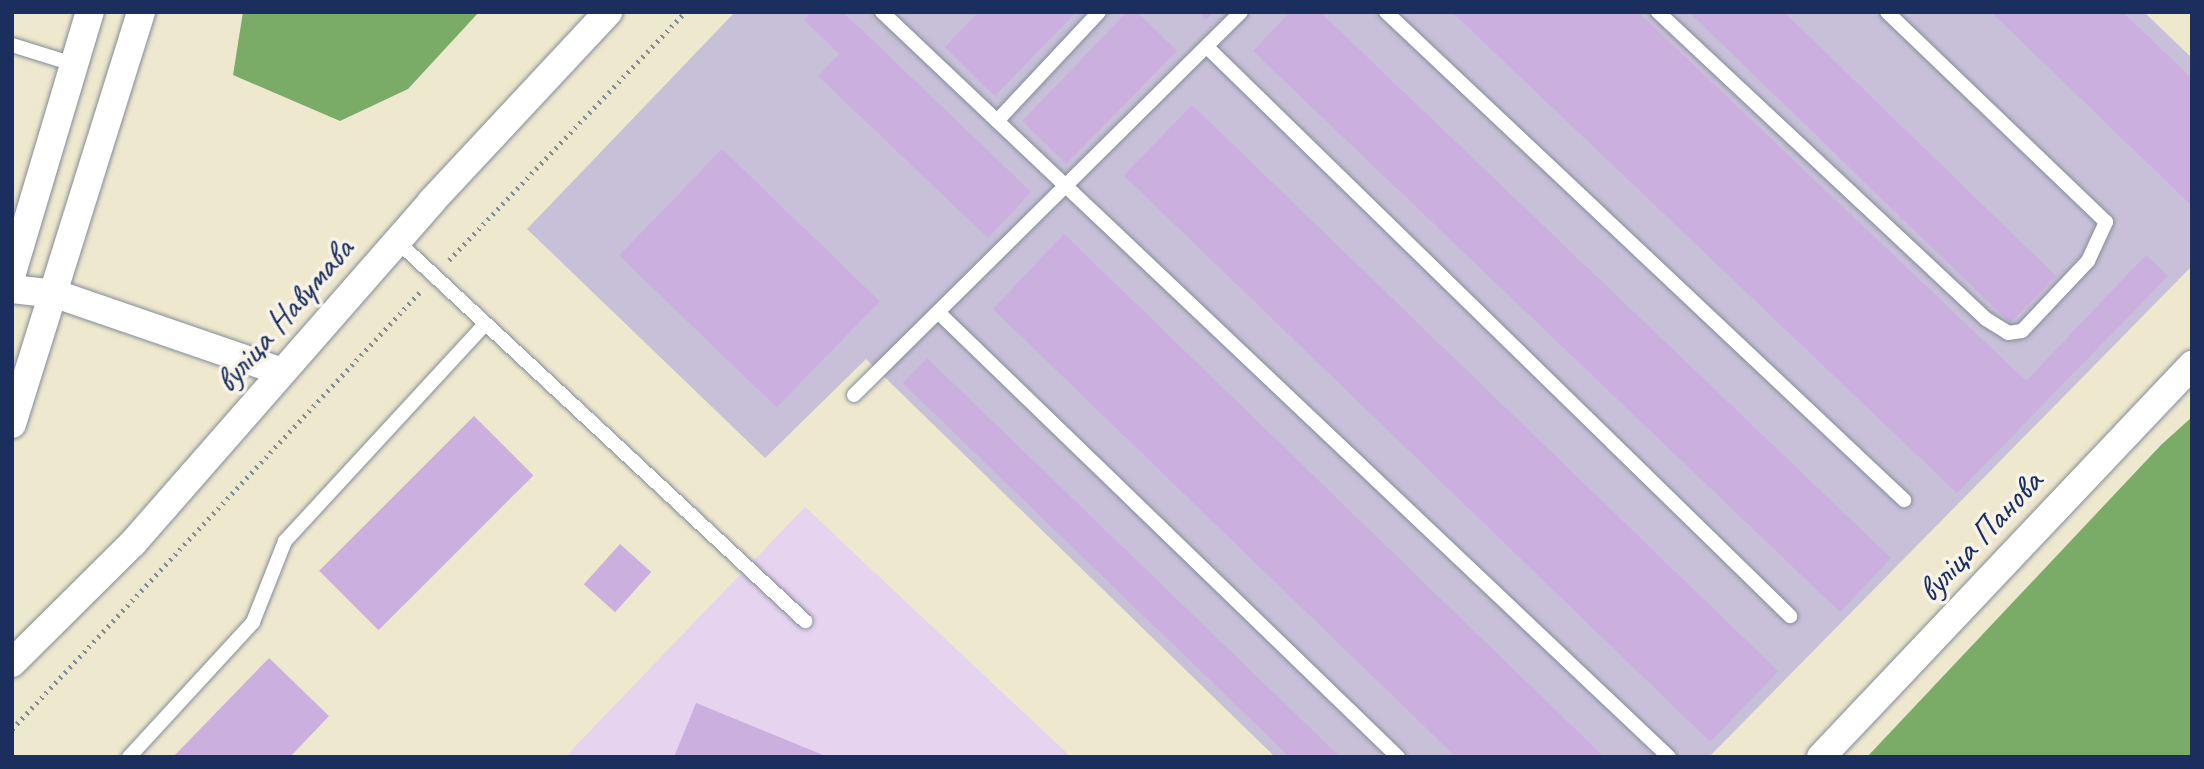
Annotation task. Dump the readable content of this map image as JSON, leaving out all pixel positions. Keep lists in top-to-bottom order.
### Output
{
  "streets": {
    "street": ["вуліца Навумава", "вуліца Панова"]
  }
}
